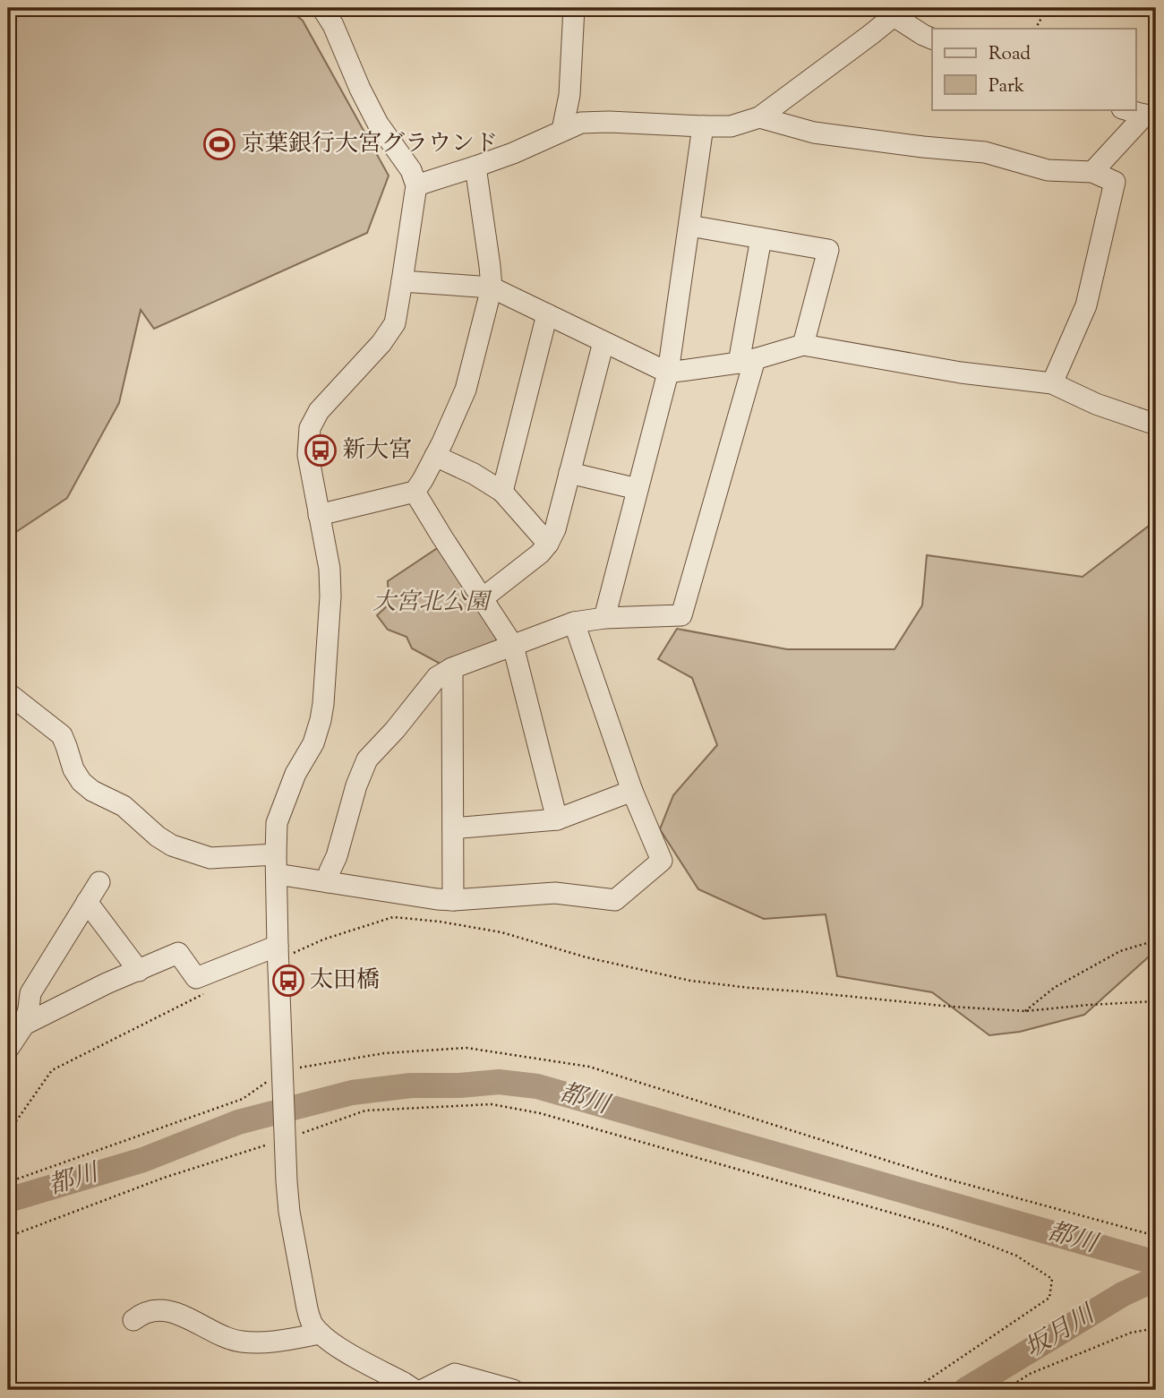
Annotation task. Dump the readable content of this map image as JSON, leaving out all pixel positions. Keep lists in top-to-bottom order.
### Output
{
  "water": ["都川", "坂月川"],
  "parks": ["大宮北公園"],
  "places": {
    "sports": ["京葉銀行大宮グラウンド"],
    "bus stop": ["新大宮", "太田橋"]
  },
  "legend": ["Road", "Park"]
}
